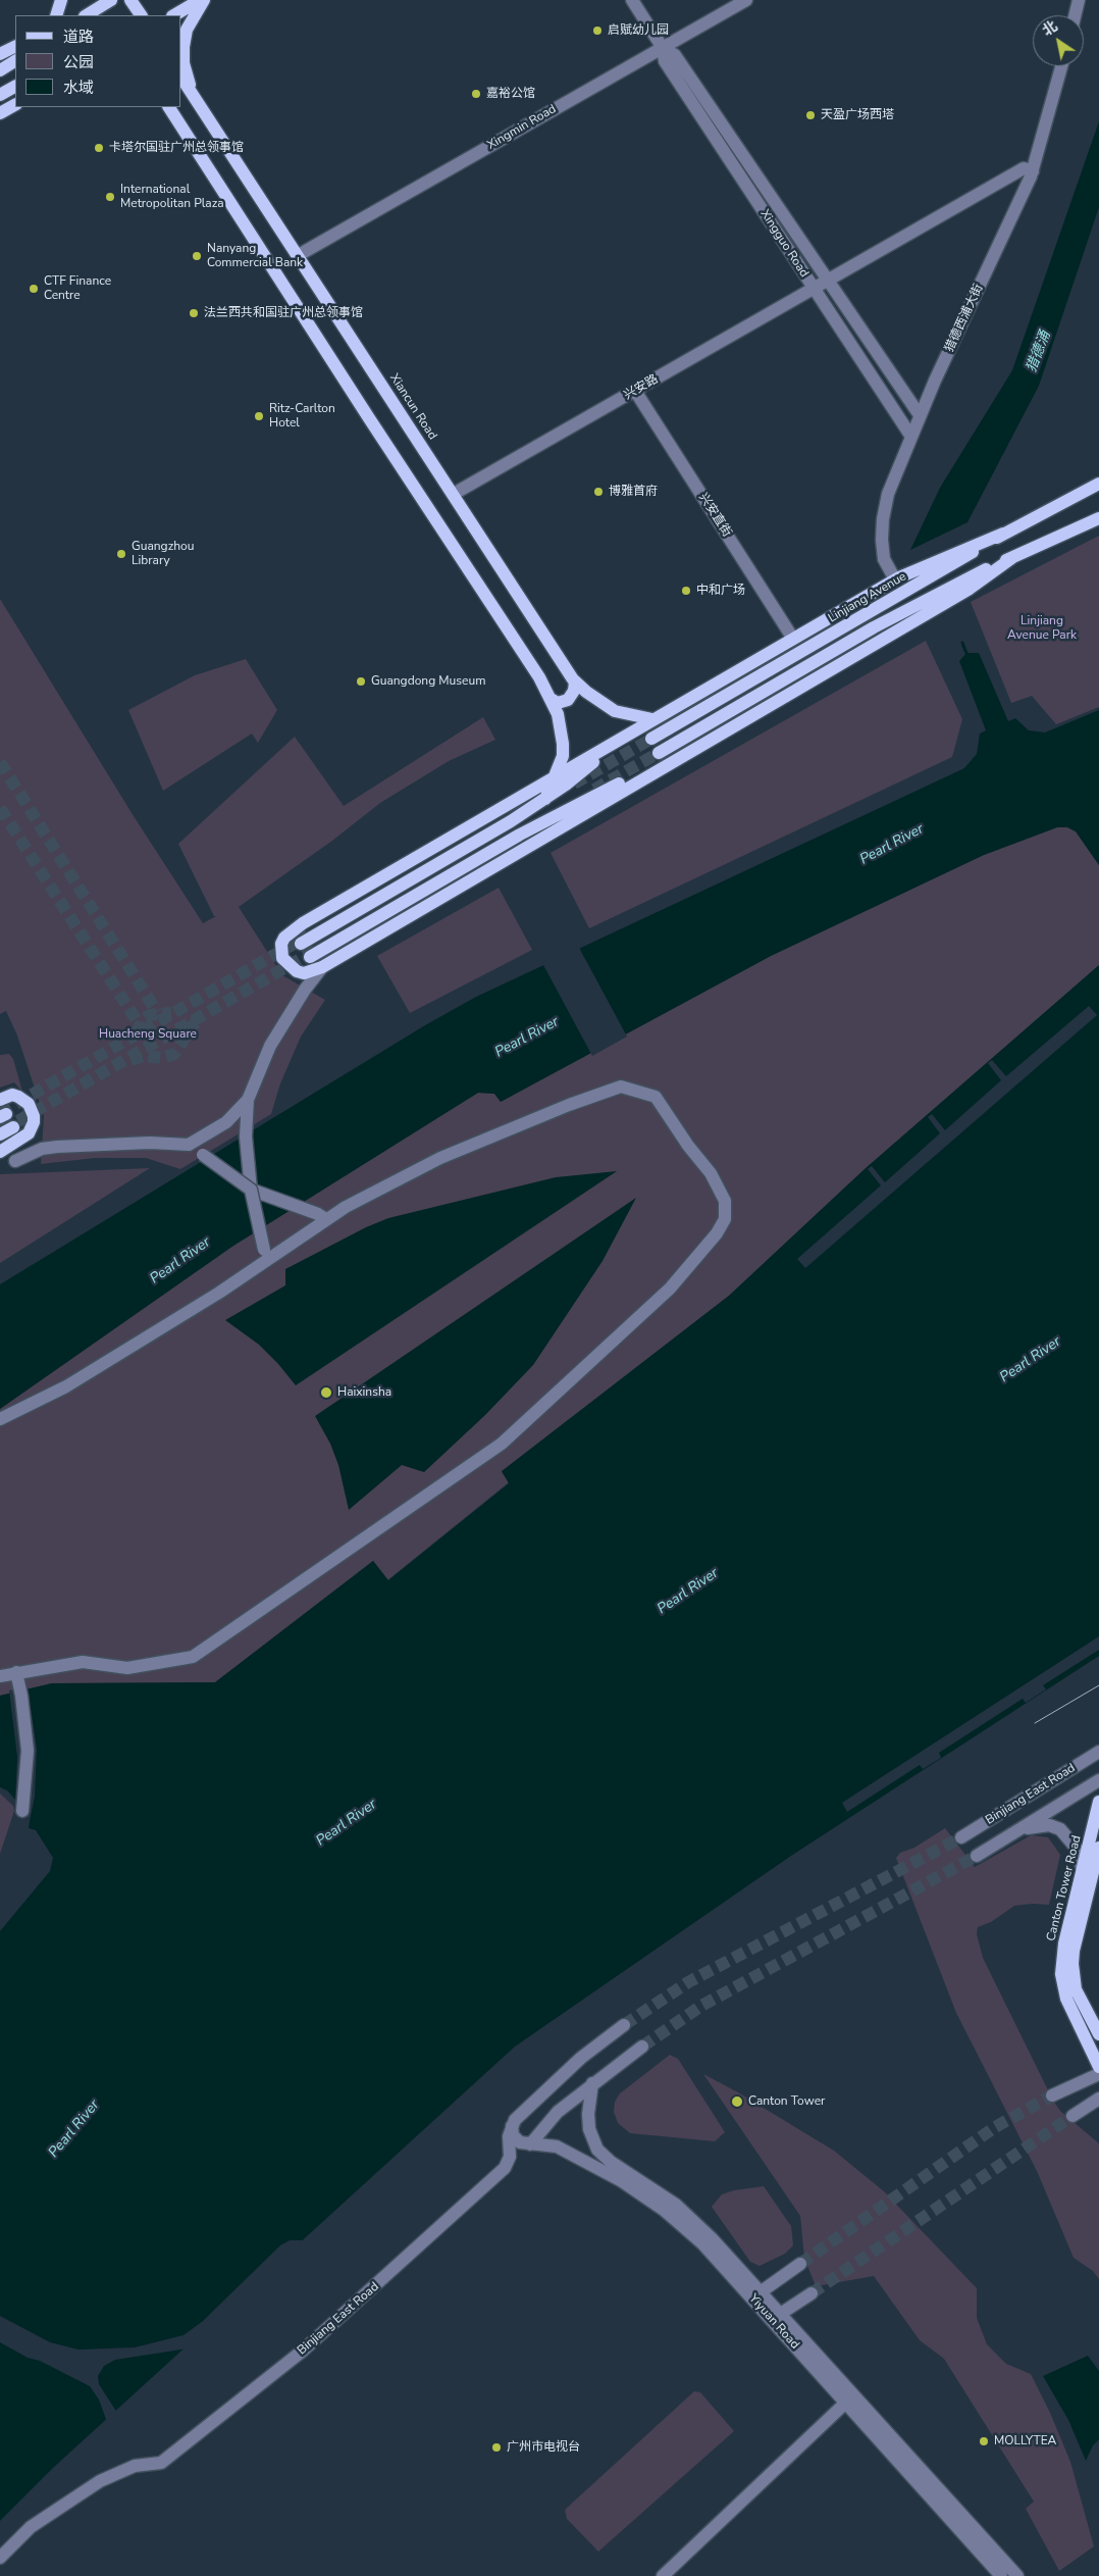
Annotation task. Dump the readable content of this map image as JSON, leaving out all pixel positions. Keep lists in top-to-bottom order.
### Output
{
  "streets": {
    "main road": ["Xiancun Road", "Linjiang Avenue", "Canton Tower Road"],
    "street": [
      "Xingmin Road",
      "Xingguo Road",
      "猎德西浦大街",
      "兴安路",
      "兴安直街",
      "Binjiang East Road",
      "Yiyuan Road"
    ]
  },
  "crossings": [
    ["Xingmin Road", "Xingguo Road"],
    ["Xingmin Road", "Xiancun Road"],
    ["Xingguo Road", "猎德西浦大街"],
    ["Xingguo Road", "兴安路"],
    ["猎德西浦大街", "兴安路"],
    ["兴安路", "Xiancun Road"],
    ["兴安路", "兴安直街"],
    ["Binjiang East Road", "Yiyuan Road"]
  ],
  "water": ["猎德涌", "Pearl River"],
  "parks": ["Linjiang Avenue Park", "Huacheng Square"],
  "places": [
    "启赋幼儿园",
    "嘉裕公馆",
    "天盈广场西塔",
    "卡塔尔国驻广州总领事馆",
    "International Metropolitan Plaza",
    "Nanyang Commercial Bank",
    "CTF Finance Centre",
    "法兰西共和国驻广州总领事馆",
    "Ritz-Carlton Hotel",
    "博雅首府",
    "Guangzhou Library",
    "中和广场",
    "Guangdong Museum",
    "Haixinsha",
    "Canton Tower",
    "MOLLYTEA",
    "广州市电视台"
  ],
  "legend": ["道路", "公园", "水域"],
  "north": "top left"
}
